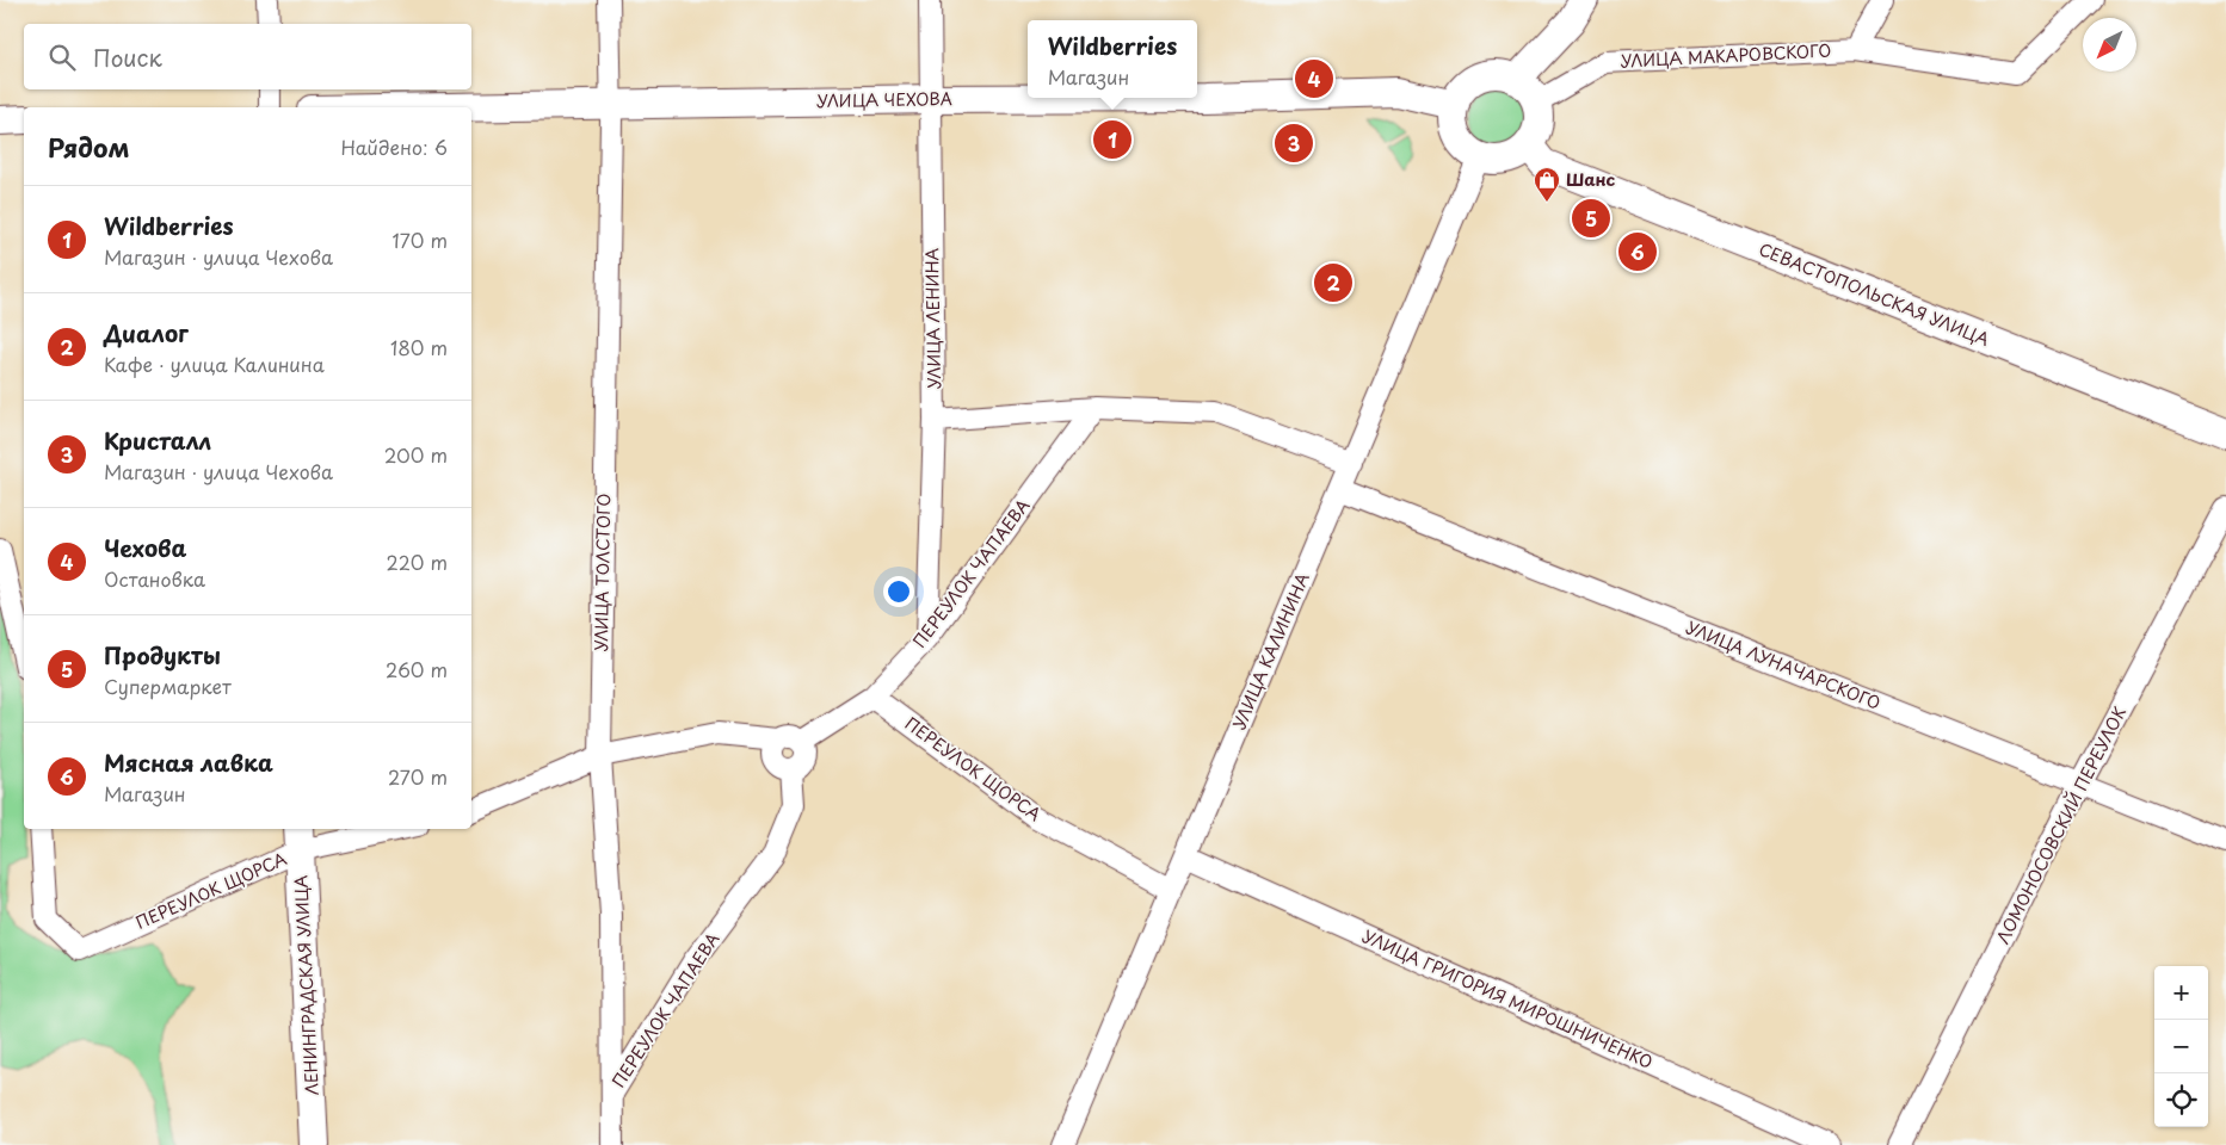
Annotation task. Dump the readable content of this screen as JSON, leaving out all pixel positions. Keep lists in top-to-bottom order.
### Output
{
  "streets": {
    "main road": ["УЛИЦА ЧЕХОВА", "СЕВАСТОПОЛЬСКАЯ УЛИЦА", "ЛЕНИНГРАДСКАЯ УЛИЦА"],
    "street": [
      "УЛИЦА МАКАРОВСКОГО",
      "УЛИЦА ЛЕНИНА",
      "УЛИЦА ТОЛСТОГО",
      "ПЕРЕУЛОК ЧАПАЕВА",
      "УЛИЦА КАЛИНИНА",
      "УЛИЦА ЛУНАЧАРСКОГО",
      "ПЕРЕУЛОК ЩОРСА",
      "ЛОМОНОСОВСКИЙ ПЕРЕУЛОК",
      "УЛИЦА ГРИГОРИЯ МИРОШНИЧЕНКО"
    ]
  },
  "crossings": [
    ["УЛИЦА МАКАРОВСКОГО", "УЛИЦА ЧЕХОВА"],
    ["УЛИЦА МАКАРОВСКОГО", "СЕВАСТОПОЛЬСКАЯ УЛИЦА"],
    ["УЛИЦА МАКАРОВСКОГО", "УЛИЦА КАЛИНИНА"],
    ["УЛИЦА ЧЕХОВА", "СЕВАСТОПОЛЬСКАЯ УЛИЦА"],
    ["УЛИЦА ЧЕХОВА", "УЛИЦА ЛЕНИНА"],
    ["УЛИЦА ЧЕХОВА", "УЛИЦА ТОЛСТОГО"],
    ["УЛИЦА ЧЕХОВА", "УЛИЦА КАЛИНИНА"],
    ["СЕВАСТОПОЛЬСКАЯ УЛИЦА", "УЛИЦА КАЛИНИНА"],
    ["УЛИЦА ЛЕНИНА", "ПЕРЕУЛОК ЧАПАЕВА"],
    ["УЛИЦА ТОЛСТОГО", "ПЕРЕУЛОК ЧАПАЕВА"],
    ["ПЕРЕУЛОК ЧАПАЕВА", "ПЕРЕУЛОК ЩОРСА"],
    ["УЛИЦА КАЛИНИНА", "УЛИЦА ЛУНАЧАРСКОГО"],
    ["УЛИЦА КАЛИНИНА", "ПЕРЕУЛОК ЩОРСА"],
    ["УЛИЦА КАЛИНИНА", "УЛИЦА ГРИГОРИЯ МИРОШНИЧЕНКО"],
    ["УЛИЦА ЛУНАЧАРСКОГО", "ЛОМОНОСОВСКИЙ ПЕРЕУЛОК"],
    ["ПЕРЕУЛОК ЩОРСА", "ЛЕНИНГРАДСКАЯ УЛИЦА"]
  ],
  "places": {
    "shop": ["Шанс"]
  },
  "north": "bottom left",
  "page": {
    "popup": ["Wildberries", "Магазин"],
    "search": "Поиск",
    "pins": [
      "4",
      "1",
      "3",
      "5",
      "6",
      "2"
    ],
    "heading": ["Рядом", "Найдено: 6"],
    "list": [
      {
        "mark": "1",
        "name": "Wildberries",
        "note": "Магазин · улица Чехова",
        "value": "170 m"
      },
      {
        "mark": "2",
        "name": "Диалог",
        "note": "Кафе · улица Калинина",
        "value": "180 m"
      },
      {
        "mark": "3",
        "name": "Кристалл",
        "note": "Магазин · улица Чехова",
        "value": "200 m"
      },
      {
        "mark": "4",
        "name": "Чехова",
        "note": "Остановка",
        "value": "220 m"
      },
      {
        "mark": "5",
        "name": "Продукты",
        "note": "Супермаркет",
        "value": "260 m"
      },
      {
        "mark": "6",
        "name": "Мясная лавка",
        "note": "Магазин",
        "value": "270 m"
      }
    ],
    "map_buttons": ["+", "−"]
  }
}
